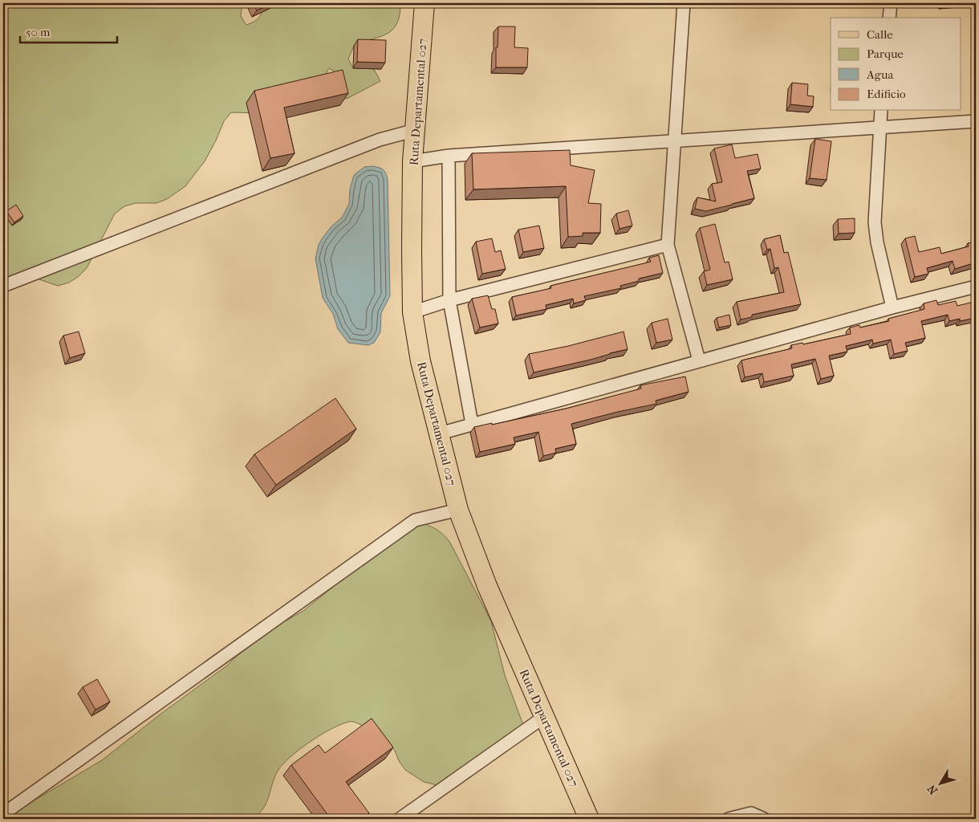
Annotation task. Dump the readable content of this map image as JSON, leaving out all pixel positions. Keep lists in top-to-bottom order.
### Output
{
  "streets": {
    "main road": ["Ruta Departamental 027"]
  },
  "legend": [
    "Calle",
    "Parque",
    "Agua",
    "Edificio"
  ],
  "scale_bar": "50 m",
  "north": "bottom left"
}
